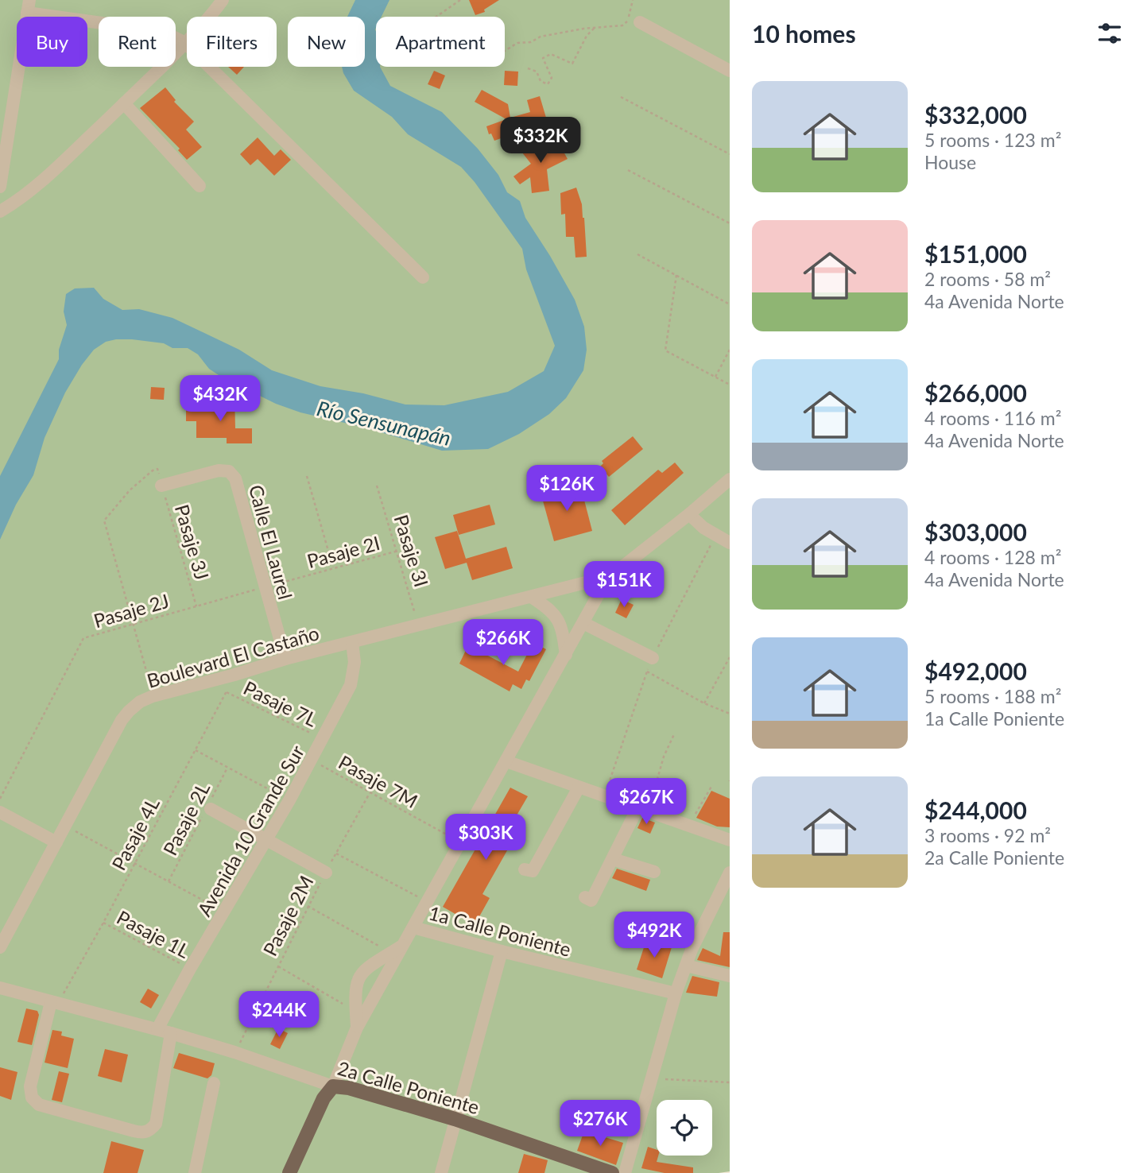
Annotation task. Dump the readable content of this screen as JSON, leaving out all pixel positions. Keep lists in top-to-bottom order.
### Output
{
  "streets": {
    "main road": ["2a Calle Poniente"],
    "street": [
      "Calle El Laurel",
      "Boulevard El Castaño",
      "Avenida 10 Grande Sur",
      "1a Calle Poniente"
    ],
    "path": [
      "Pasaje 3J",
      "Pasaje 3I",
      "Pasaje 2I",
      "Pasaje 2J",
      "Pasaje 7L",
      "Pasaje 7M",
      "Pasaje 2L",
      "Pasaje 4L",
      "Pasaje 2M",
      "Pasaje 1L"
    ]
  },
  "crossings": [
    ["Pasaje 3J", "Calle El Laurel"],
    ["Pasaje 3J", "Pasaje 2J"],
    ["Calle El Laurel", "Pasaje 2I"],
    ["Calle El Laurel", "Pasaje 2J"],
    ["Calle El Laurel", "Boulevard El Castaño"],
    ["Pasaje 3I", "Pasaje 2I"],
    ["Pasaje 3I", "Boulevard El Castaño"],
    ["Pasaje 2I", "Pasaje 2J"],
    ["Boulevard El Castaño", "Avenida 10 Grande Sur"],
    ["Boulevard El Castaño", "Pasaje 4L"],
    ["Pasaje 7L", "Avenida 10 Grande Sur"],
    ["Pasaje 7L", "Pasaje 4L"],
    ["Pasaje 7M", "Avenida 10 Grande Sur"],
    ["Pasaje 7M", "Pasaje 2M"],
    ["Avenida 10 Grande Sur", "Pasaje 1L"],
    ["Avenida 10 Grande Sur", "2a Calle Poniente"],
    ["Pasaje 4L", "Pasaje 1L"],
    ["Pasaje 4L", "2a Calle Poniente"],
    ["Pasaje 2M", "2a Calle Poniente"]
  ],
  "water": ["Río Sensunapán"],
  "page": {
    "heading": "10 homes",
    "chip": [
      "Buy",
      "Rent",
      "Filters",
      "New",
      "Apartment"
    ],
    "list": [
      {
        "name": "$332,000",
        "note": "5 rooms · 123 m² · House"
      },
      {
        "name": "$151,000",
        "note": "2 rooms · 58 m² · 4a Avenida Norte"
      },
      {
        "name": "$266,000",
        "note": "4 rooms · 116 m² · 4a Avenida Norte"
      },
      {
        "name": "$303,000",
        "note": "4 rooms · 128 m² · 4a Avenida Norte"
      },
      {
        "name": "$492,000",
        "note": "5 rooms · 188 m² · 1a Calle Poniente"
      },
      {
        "name": "$244,000",
        "note": "3 rooms · 92 m² · 2a Calle Poniente"
      }
    ],
    "price": [
      "$332K",
      "$432K",
      "$126K",
      "$151K",
      "$266K",
      "$267K",
      "$303K",
      "$492K",
      "$244K",
      "$276K"
    ]
  }
}
